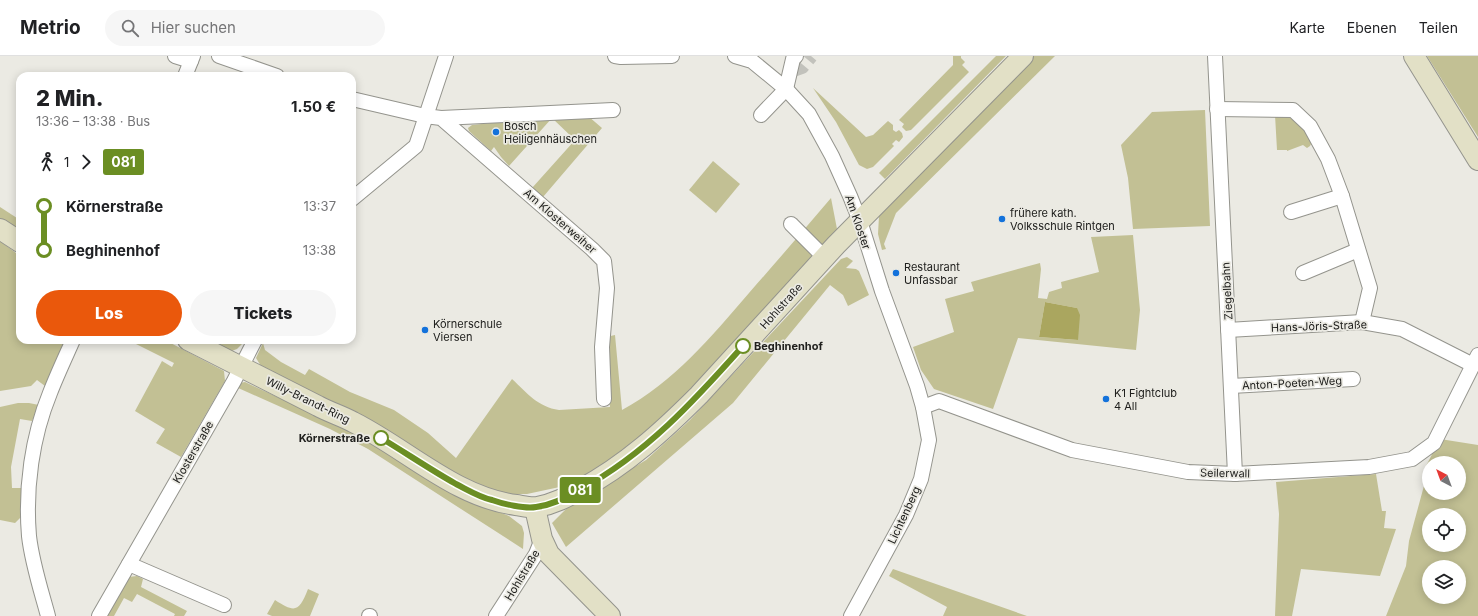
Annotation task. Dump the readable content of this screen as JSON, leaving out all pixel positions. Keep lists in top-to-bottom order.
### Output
{
  "streets": {
    "main road": ["Hohlstraße", "Willy-Brandt-Ring"],
    "street": [
      "Am Klosterweiher",
      "Am Kloster",
      "Ziegelbahn",
      "Hans-Jöris-Straße",
      "Anton-Poeten-Weg",
      "Klosterstraße",
      "Seilerwall",
      "Lichtenberg"
    ]
  },
  "crossings": [
    ["Am Kloster", "Hohlstraße"],
    ["Am Kloster", "Seilerwall"],
    ["Am Kloster", "Lichtenberg"],
    ["Ziegelbahn", "Hans-Jöris-Straße"],
    ["Ziegelbahn", "Anton-Poeten-Weg"],
    ["Ziegelbahn", "Seilerwall"],
    ["Hohlstraße", "Willy-Brandt-Ring"],
    ["Hans-Jöris-Straße", "Seilerwall"],
    ["Willy-Brandt-Ring", "Klosterstraße"],
    ["Seilerwall", "Lichtenberg"]
  ],
  "places": [
    "Bosch Heiligenhäuschen",
    "frühere kath. Volksschule Rintgen",
    "Restaurant Unfassbar",
    "Körnerschule Viersen",
    "Beghinenhof",
    "K1 Fightclub 4 All",
    "Körnerstraße"
  ],
  "lines": ["bus line 081"],
  "north": "top left",
  "page": {
    "header": "Metrio",
    "search": "Hier suchen",
    "nav": ["Karte", "Ebenen", "Teilen"],
    "on_map": "081",
    "heading": ["2 Min.", "13:36 – 13:38 · Bus", "1.50 €"],
    "legs": ["1", "081"],
    "list": [
      {
        "name": "Körnerstraße",
        "value": "13:37"
      },
      {
        "name": "Beghinenhof",
        "value": "13:38"
      }
    ],
    "buttons": ["Los", "Tickets"]
  }
}
